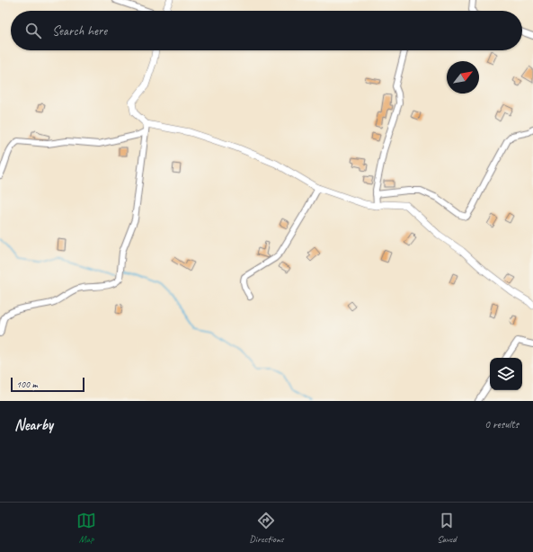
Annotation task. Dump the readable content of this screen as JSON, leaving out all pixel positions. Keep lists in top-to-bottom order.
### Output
{
  "scale_bar": "100 m",
  "north": "top right",
  "page": {
    "search": "Search here",
    "scale": "100 m",
    "heading": ["Nearby", "0 results"],
    "nav": ["Map", "Directions", "Saved"]
  }
}
